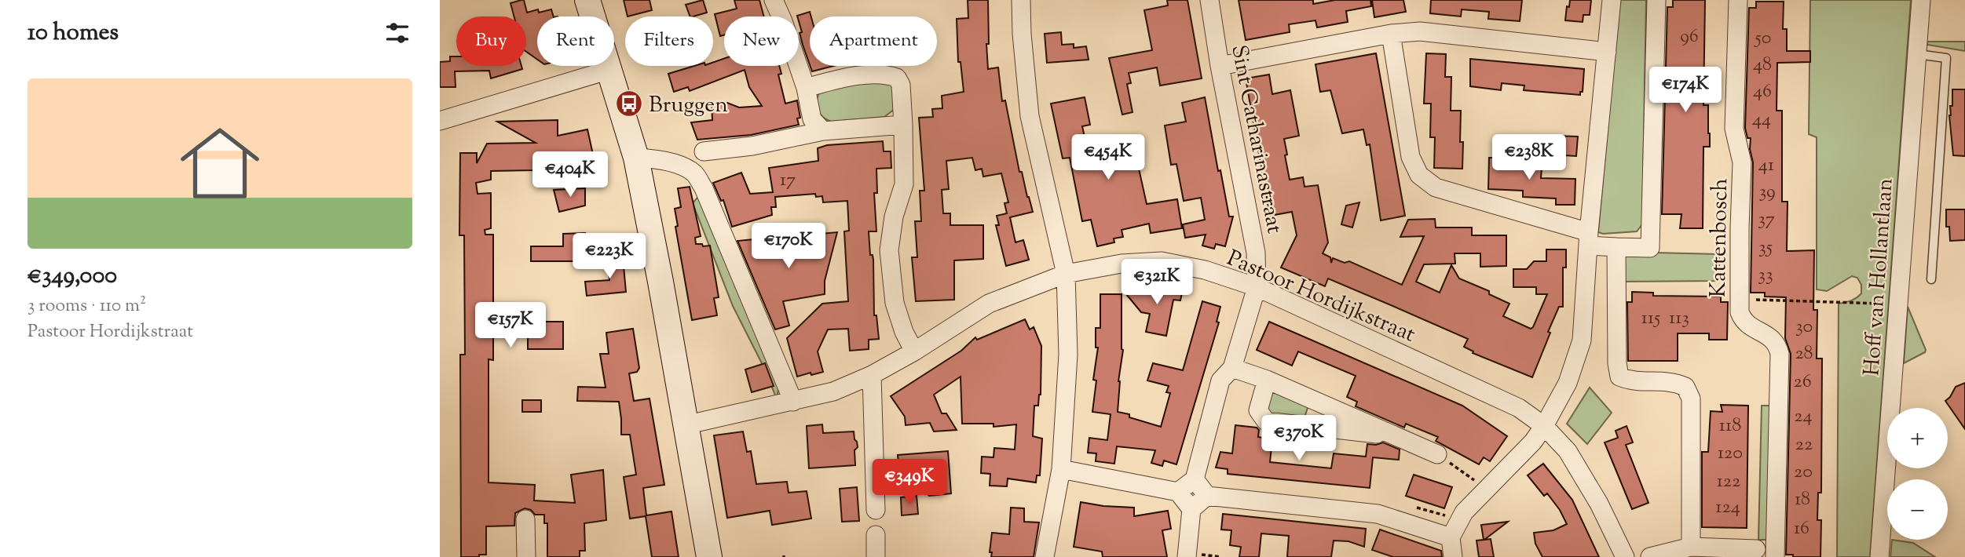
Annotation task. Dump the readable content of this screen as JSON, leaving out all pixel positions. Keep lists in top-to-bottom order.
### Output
{
  "streets": {
    "street": [
      "Sint Catharinastraat",
      "Kattenbosch",
      "Hoff van Hollantlaan",
      "Pastoor Hordijkstraat"
    ]
  },
  "crossings": [
    ["Sint Catharinastraat", "Pastoor Hordijkstraat"]
  ],
  "places": {
    "bus stop": ["Bruggen"]
  },
  "house_numbers": [
    "96",
    "50",
    "48",
    "46",
    "44",
    "41",
    "17",
    "39",
    "37",
    "35",
    "33",
    "115",
    "113",
    "30",
    "28",
    "26",
    "24",
    "118",
    "22",
    "120",
    "20",
    "122",
    "18",
    "124",
    "16"
  ],
  "page": {
    "heading": "10 homes",
    "chip": [
      "Buy",
      "Rent",
      "Filters",
      "New",
      "Apartment"
    ],
    "list": [
      {
        "name": "€349,000",
        "note": "3 rooms · 110 m² · Pastoor Hordijkstraat"
      }
    ],
    "price": [
      "€174K",
      "€454K",
      "€238K",
      "€404K",
      "€170K",
      "€223K",
      "€321K",
      "€157K",
      "€370K",
      "€349K"
    ],
    "map_buttons": ["+", "−"]
  }
}
